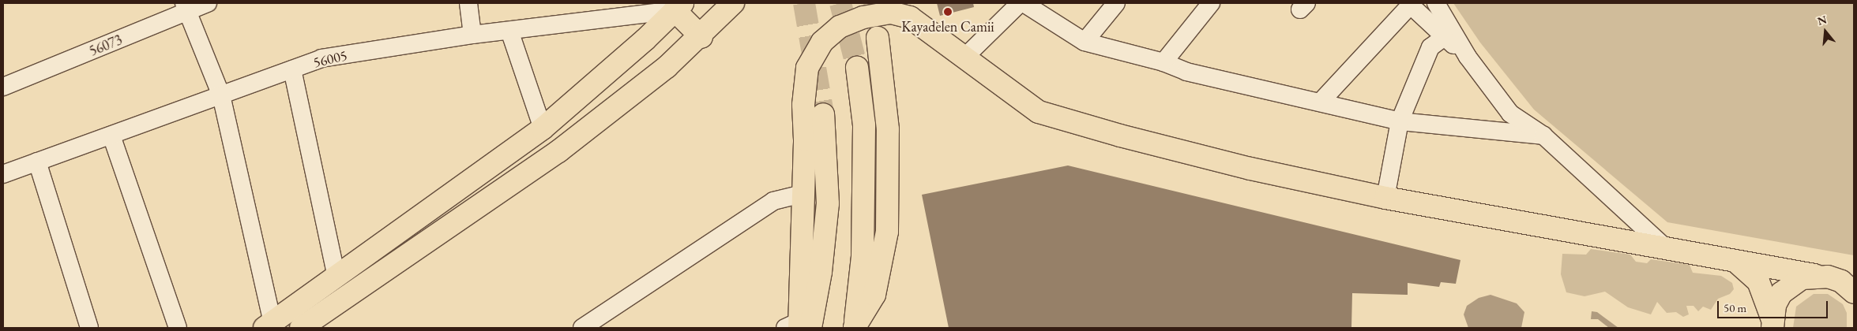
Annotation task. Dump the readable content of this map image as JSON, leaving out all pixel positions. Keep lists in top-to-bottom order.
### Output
{
  "streets": {
    "street": ["56073", "56005"]
  },
  "places": ["Kayadelen Camii"],
  "scale_bar": "50 m",
  "north": "top"
}
